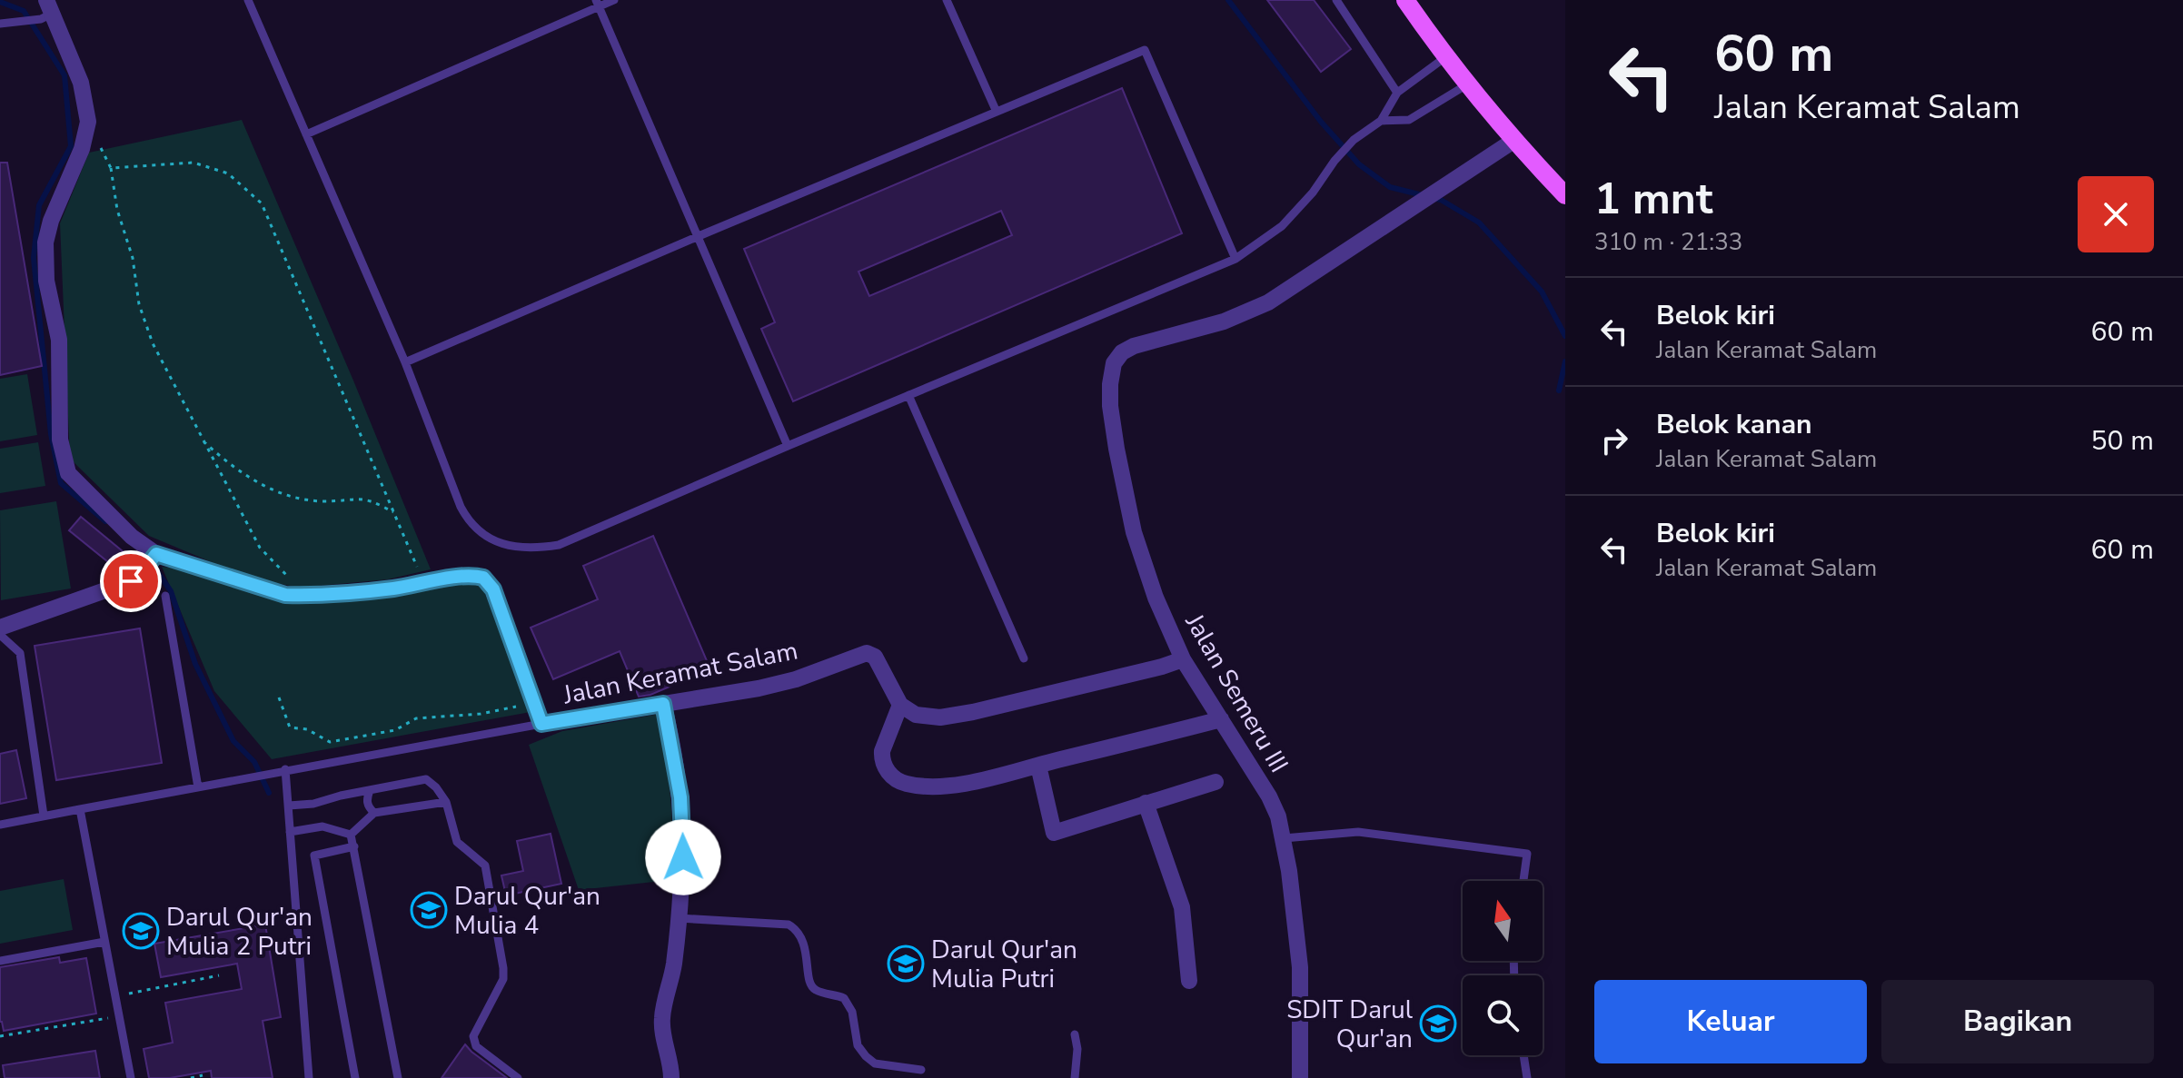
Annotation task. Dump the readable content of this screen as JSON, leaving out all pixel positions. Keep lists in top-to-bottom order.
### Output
{
  "streets": {
    "street": ["Jalan Keramat Salam", "Jalan Semeru III"]
  },
  "places": {
    "school or university": [
      "Darul Qur'an Mulia 4",
      "Darul Qur'an Mulia 2 Putri",
      "Darul Qur'an Mulia Putri",
      "SDIT Darul Qur'an"
    ]
  },
  "north": "top",
  "page": {
    "turn": ["60 m", "Jalan Keramat Salam"],
    "heading": ["1 mnt", "310 m · 21:33"],
    "list": [
      {
        "name": "Belok kiri",
        "note": "Jalan Keramat Salam",
        "value": "60 m"
      },
      {
        "name": "Belok kanan",
        "note": "Jalan Keramat Salam",
        "value": "50 m"
      },
      {
        "name": "Belok kiri",
        "note": "Jalan Keramat Salam",
        "value": "60 m"
      }
    ],
    "buttons": ["Keluar", "Bagikan"]
  }
}
